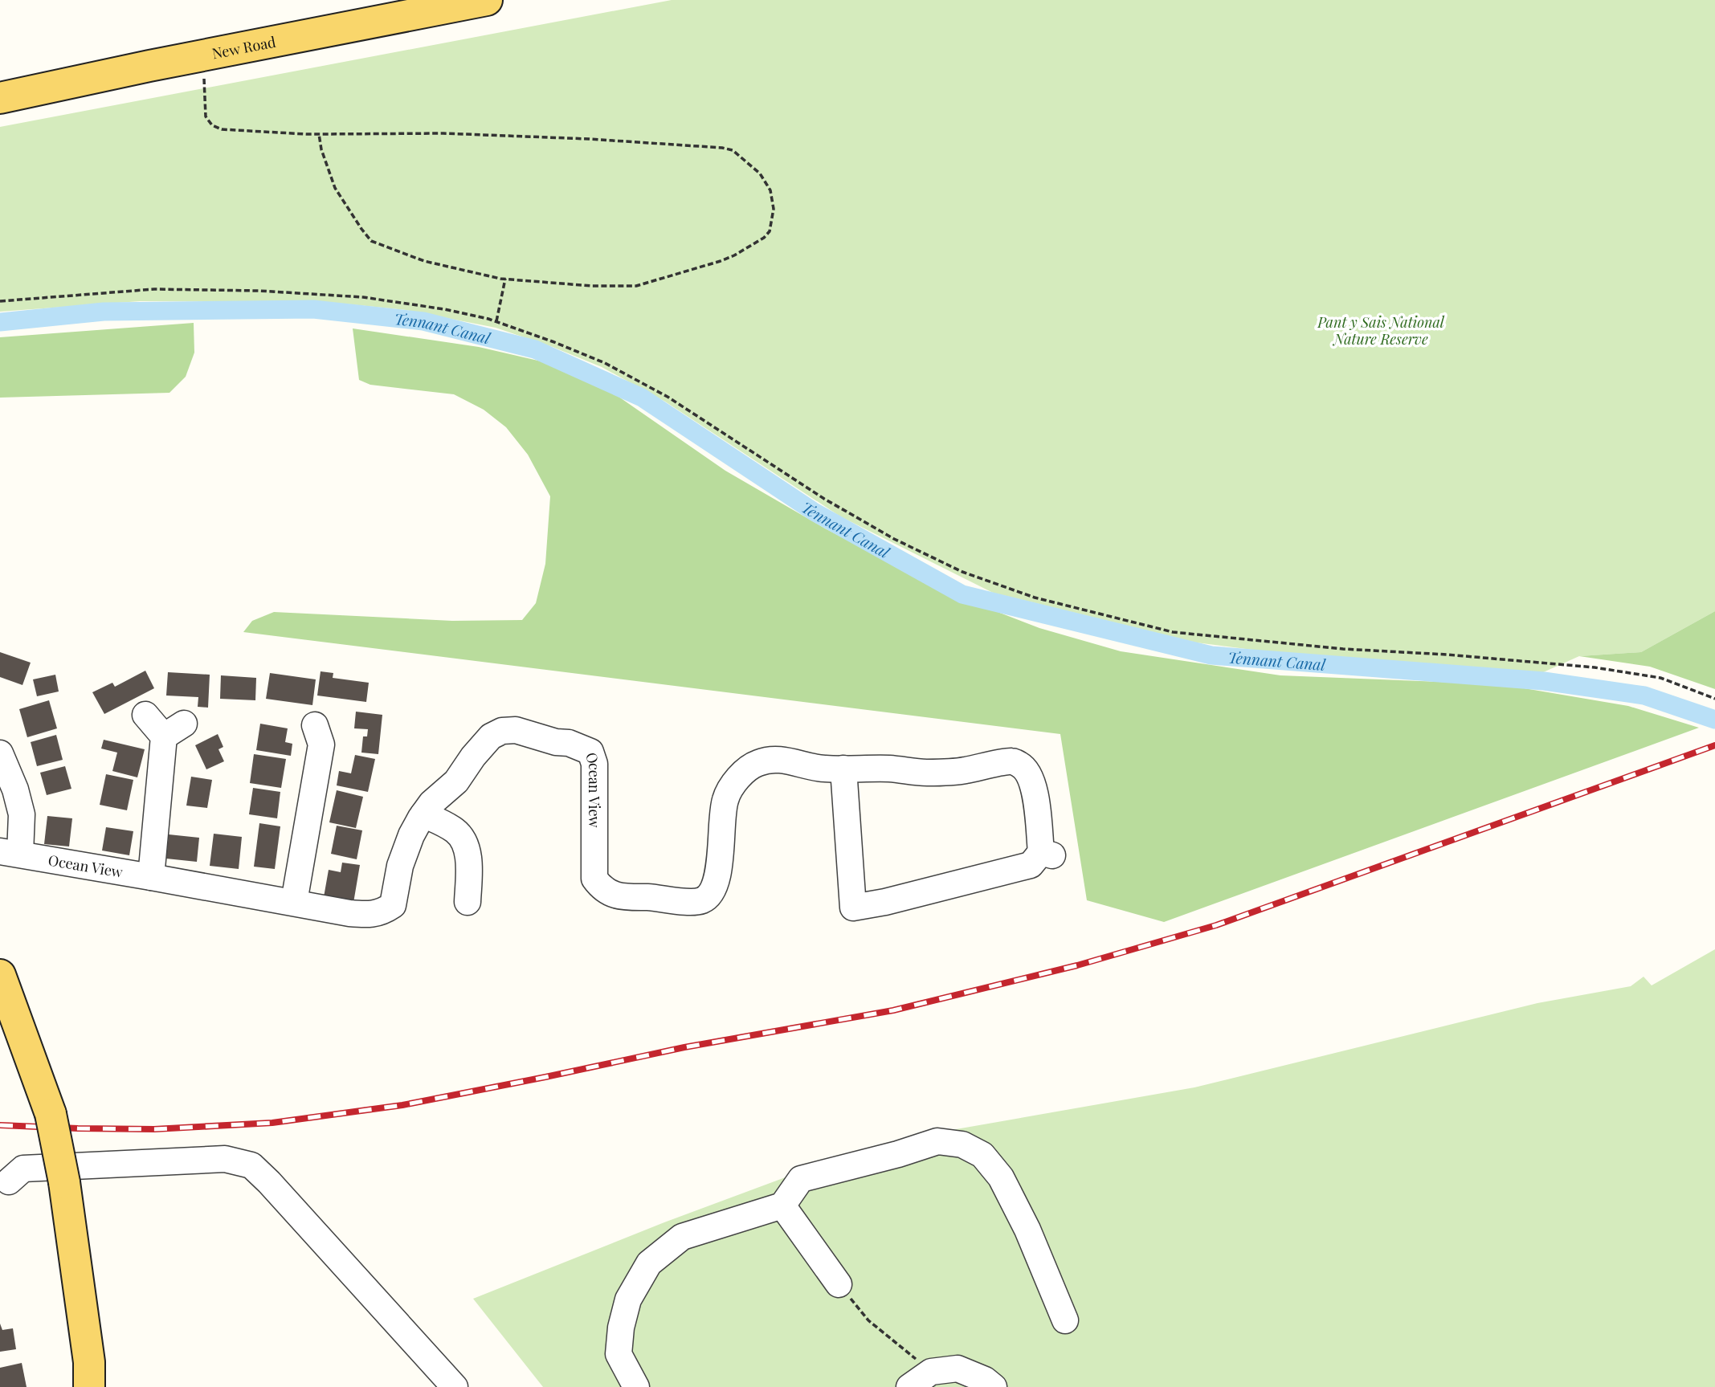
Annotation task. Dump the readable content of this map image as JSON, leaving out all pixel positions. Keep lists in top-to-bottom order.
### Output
{
  "streets": {
    "main road": ["New Road"],
    "street": ["Ocean View"]
  },
  "water": ["Tennant Canal"],
  "parks": ["Pant y Sais National Nature Reserve"]
}
